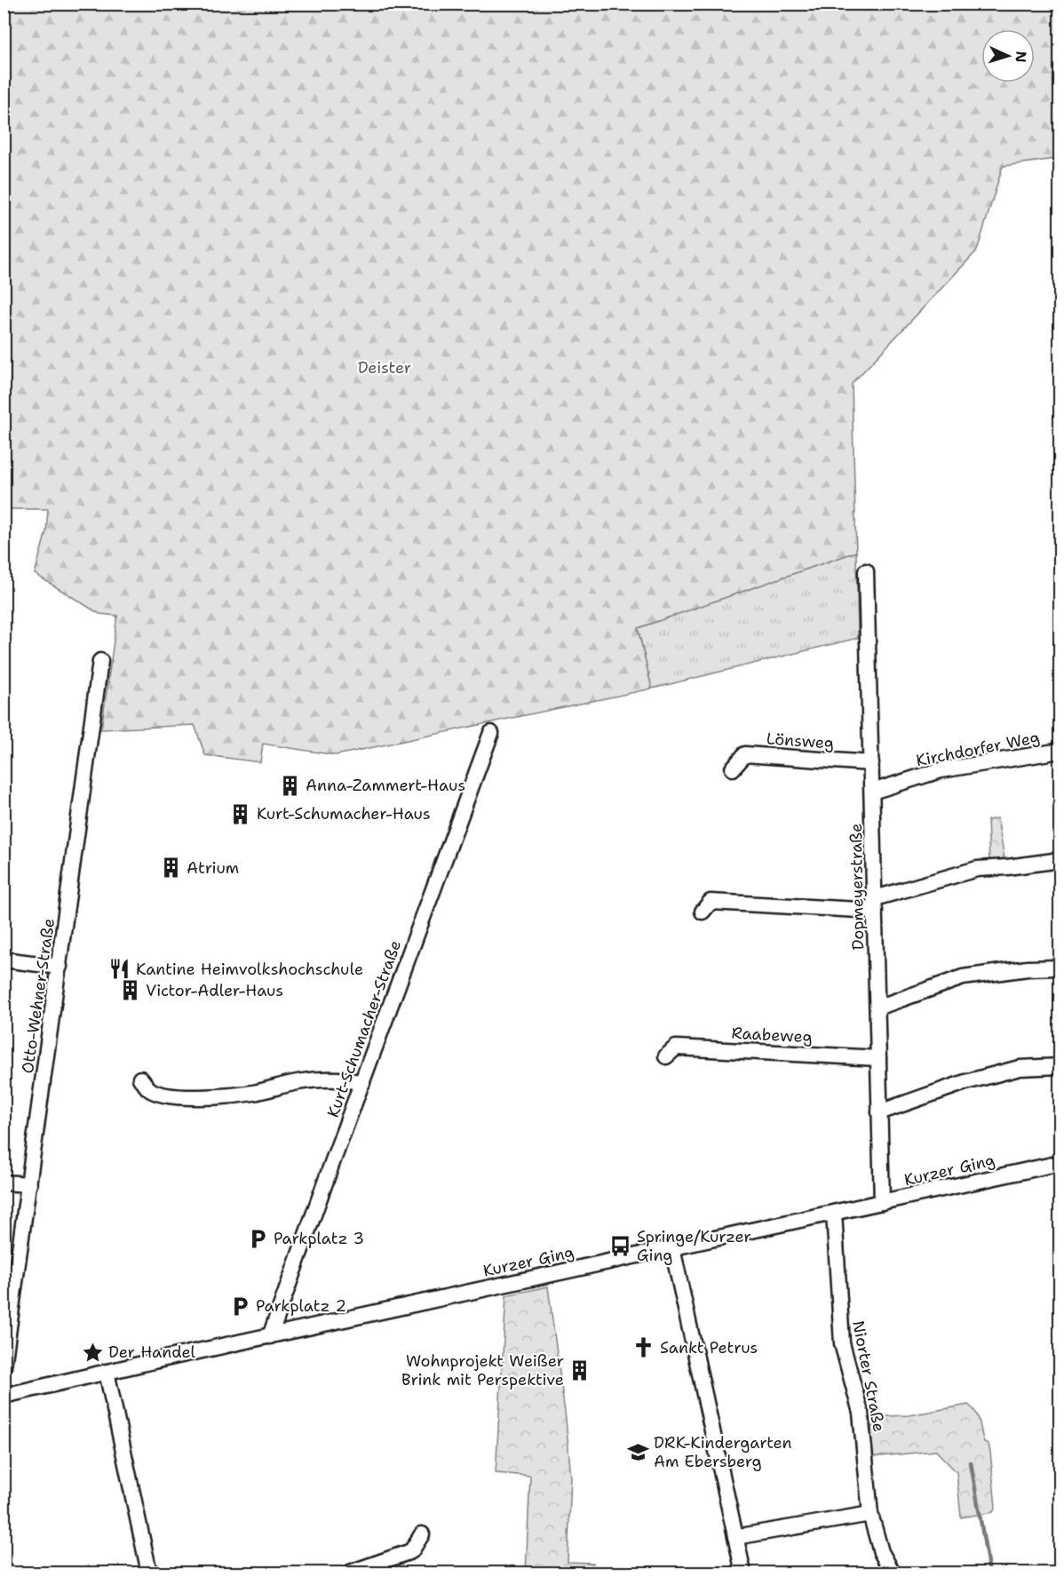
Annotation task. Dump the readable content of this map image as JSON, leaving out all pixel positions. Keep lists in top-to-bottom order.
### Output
{
  "streets": {
    "street": [
      "Lönsweg",
      "Kirchdorfer Weg",
      "Dopmeyerstraße",
      "Otto-Wehner-Straße",
      "Kurt-Schumacher-Straße",
      "Raabeweg",
      "Kurzer Ging",
      "Niorter Straße"
    ]
  },
  "crossings": [
    ["Lönsweg", "Dopmeyerstraße"],
    ["Kirchdorfer Weg", "Dopmeyerstraße"],
    ["Dopmeyerstraße", "Raabeweg"],
    ["Dopmeyerstraße", "Kurzer Ging"],
    ["Kurt-Schumacher-Straße", "Kurzer Ging"],
    ["Kurzer Ging", "Niorter Straße"]
  ],
  "parks": ["Deister"],
  "places": {
    "building": [
      "Anna-Zammert-Haus",
      "Kurt-Schumacher-Haus",
      "Atrium",
      "Victor-Adler-Haus",
      "Wohnprojekt Weißer Brink mit Perspektive"
    ],
    "restaurant": ["Kantine Heimvolkshochschule"],
    "parking": ["Parkplatz 3", "Parkplatz 2"],
    "bus stop": ["Springe/Kurzer Ging"],
    "church": ["Sankt Petrus"],
    "place": ["Der Handel"],
    "school or university": ["DRK-Kindergarten Am Ebersberg"]
  },
  "north": "right"
}
